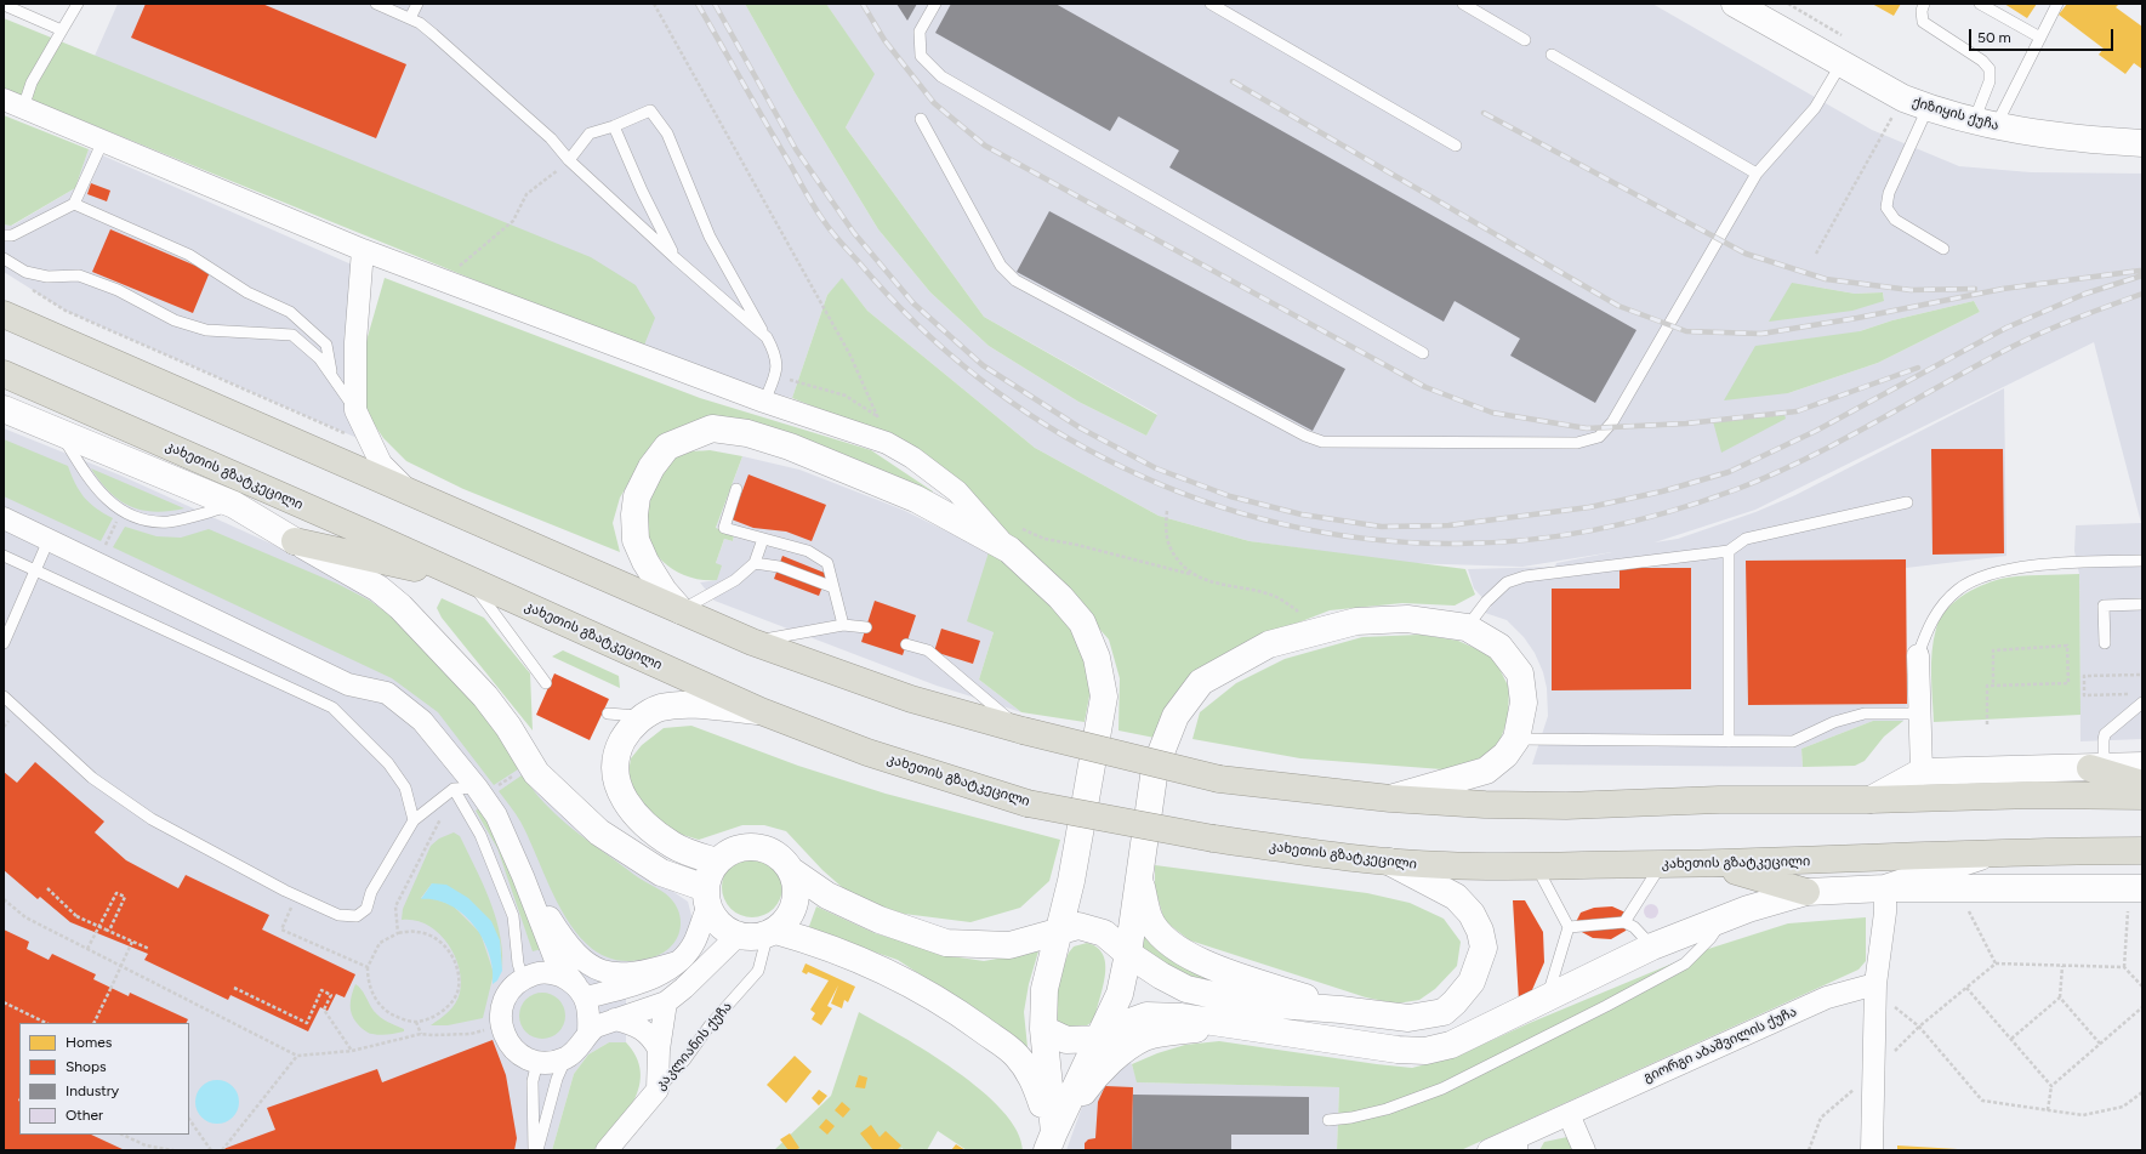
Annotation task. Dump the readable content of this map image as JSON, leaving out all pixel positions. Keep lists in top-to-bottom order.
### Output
{
  "streets": {
    "highway": ["კახეთის გზატკეცილი"],
    "main road": ["ქიზიყის ქუჩა"],
    "street": ["გიორგი აბაშვილის ქუჩა", "კაკლიანის ქუჩა"]
  },
  "legend": [
    "Homes",
    "Shops",
    "Industry",
    "Other"
  ],
  "scale_bar": "50 m"
}
